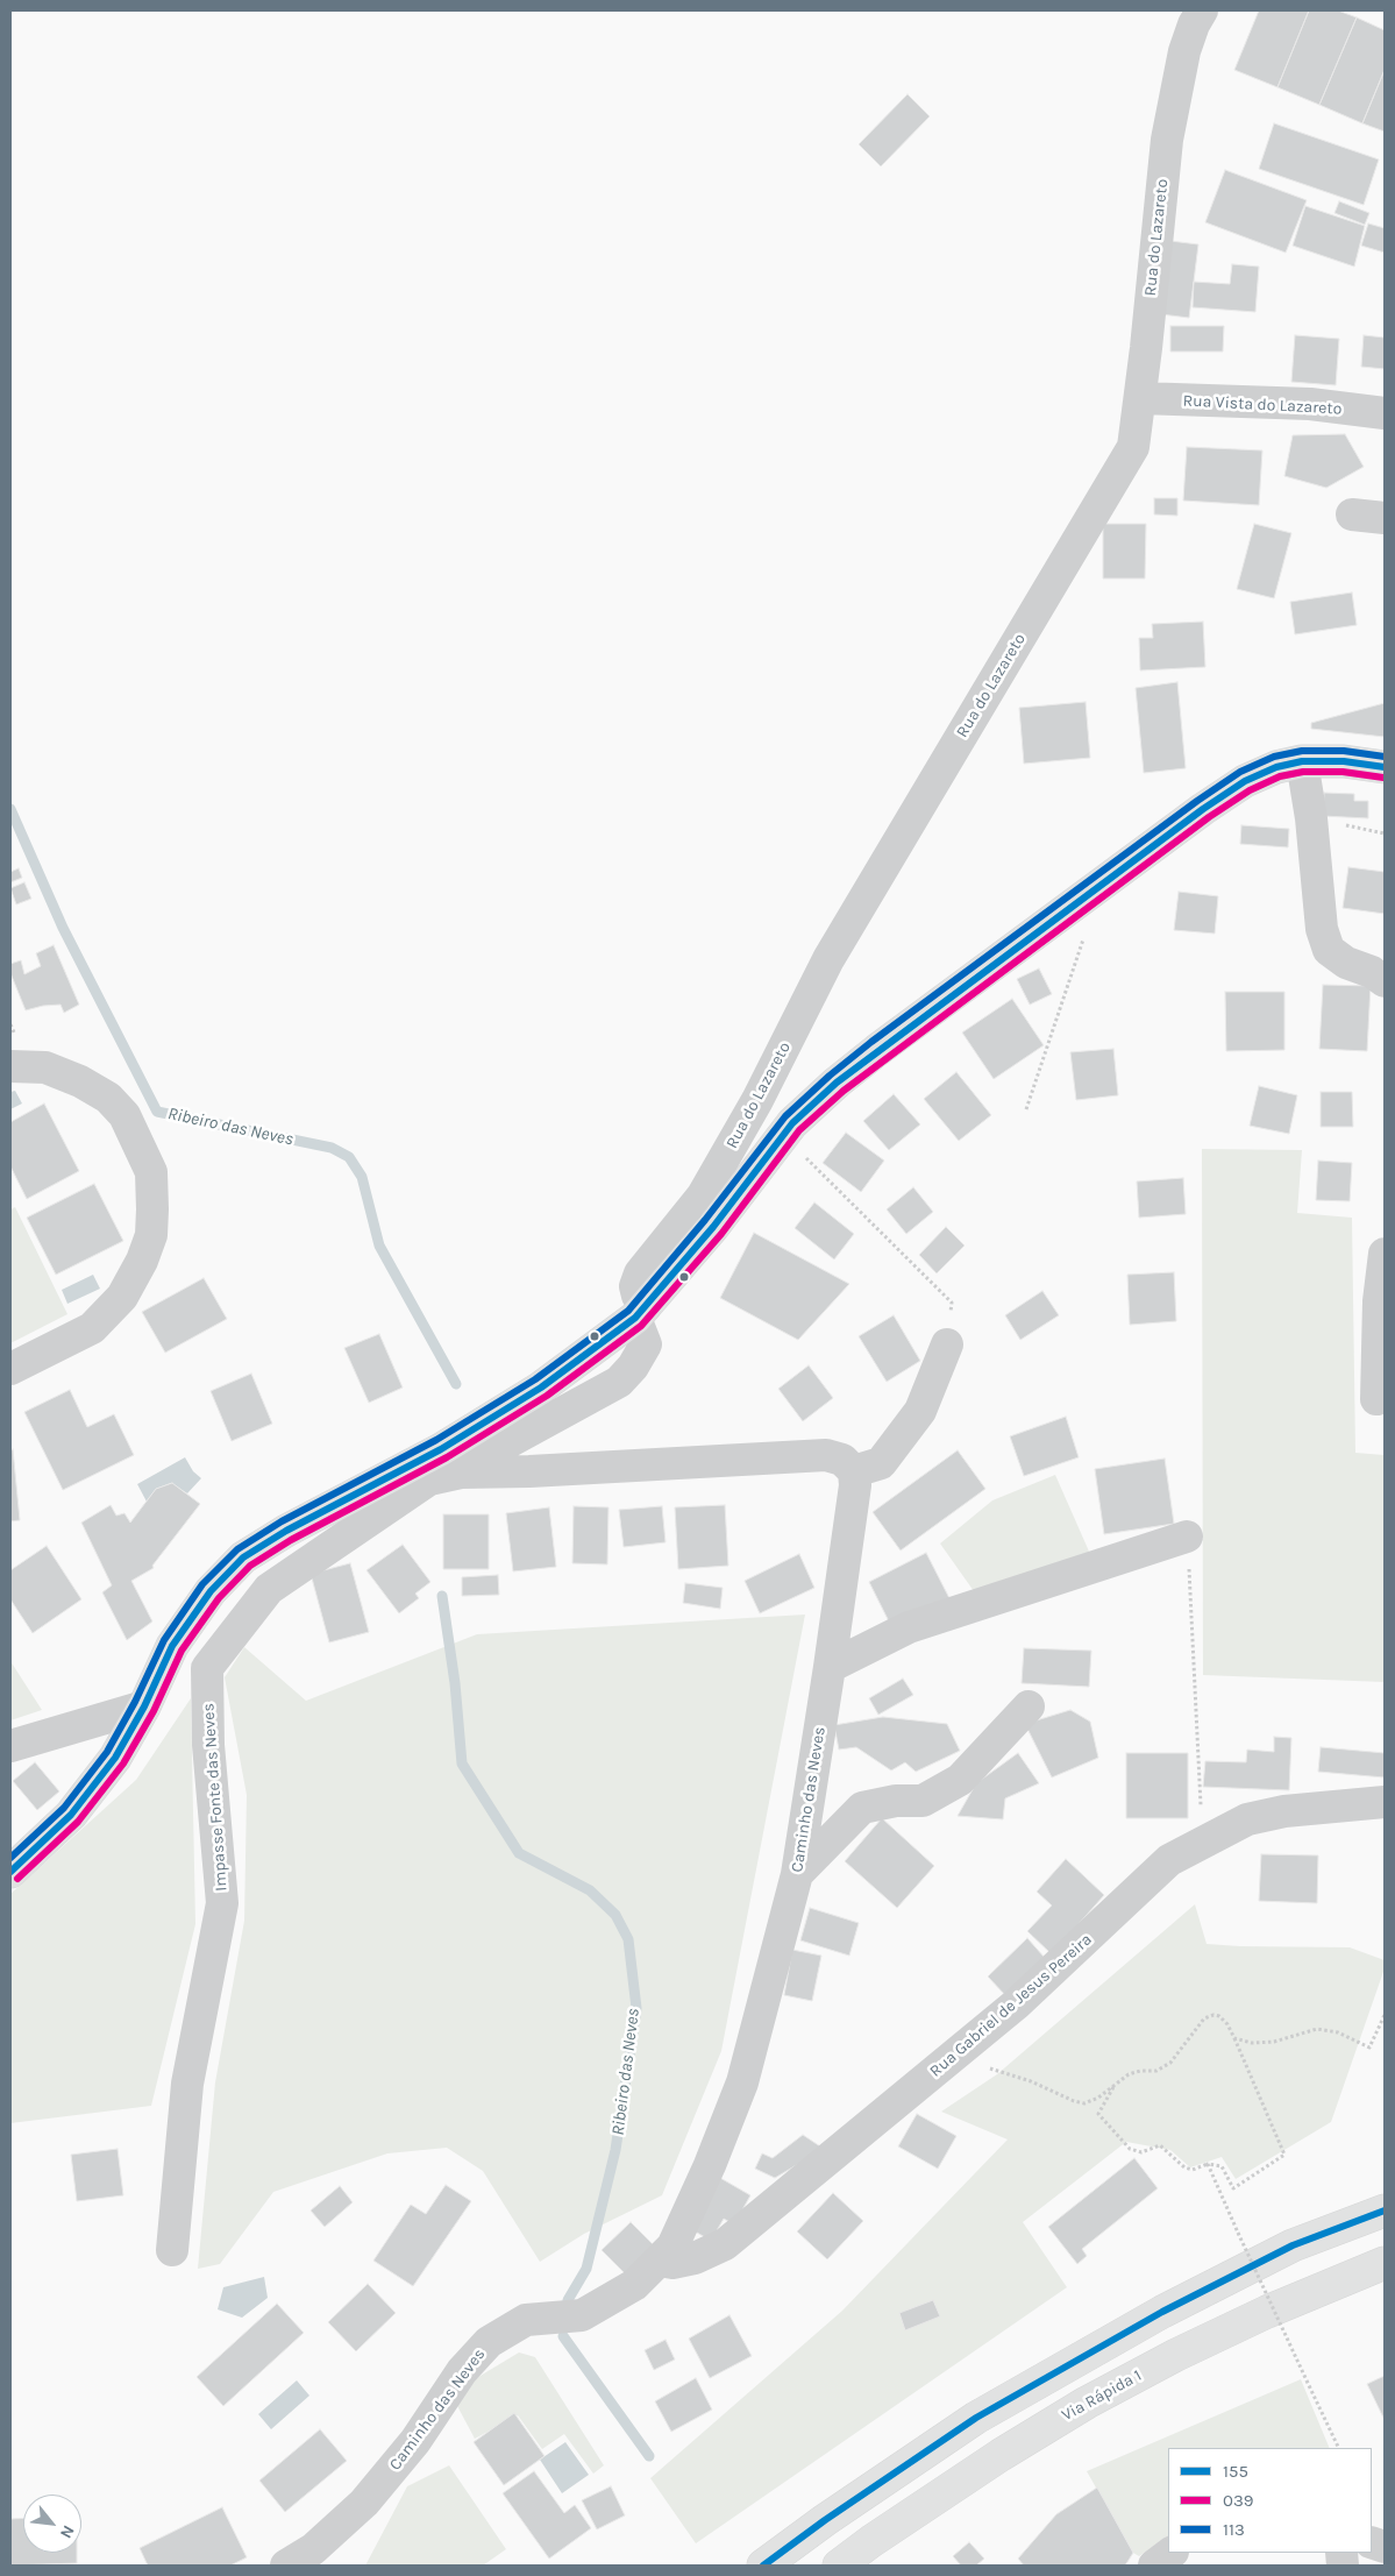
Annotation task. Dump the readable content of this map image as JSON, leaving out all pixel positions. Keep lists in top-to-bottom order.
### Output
{
  "streets": {
    "main road": ["Via Rápida 1"],
    "street": [
      "Rua do Lazareto",
      "Rua Vista do Lazareto",
      "Impasse Fonte das Neves",
      "Caminho das Neves",
      "Rua Gabriel de Jesus Pereira"
    ]
  },
  "crossings": [
    ["Rua do Lazareto", "Rua Vista do Lazareto"],
    ["Caminho das Neves", "Rua Gabriel de Jesus Pereira"]
  ],
  "water": ["Ribeiro das Neves"],
  "lines": ["transit line 113", "transit line 155", "transit line 039"],
  "legend": ["155", "039", "113"],
  "north": "bottom right"
}
